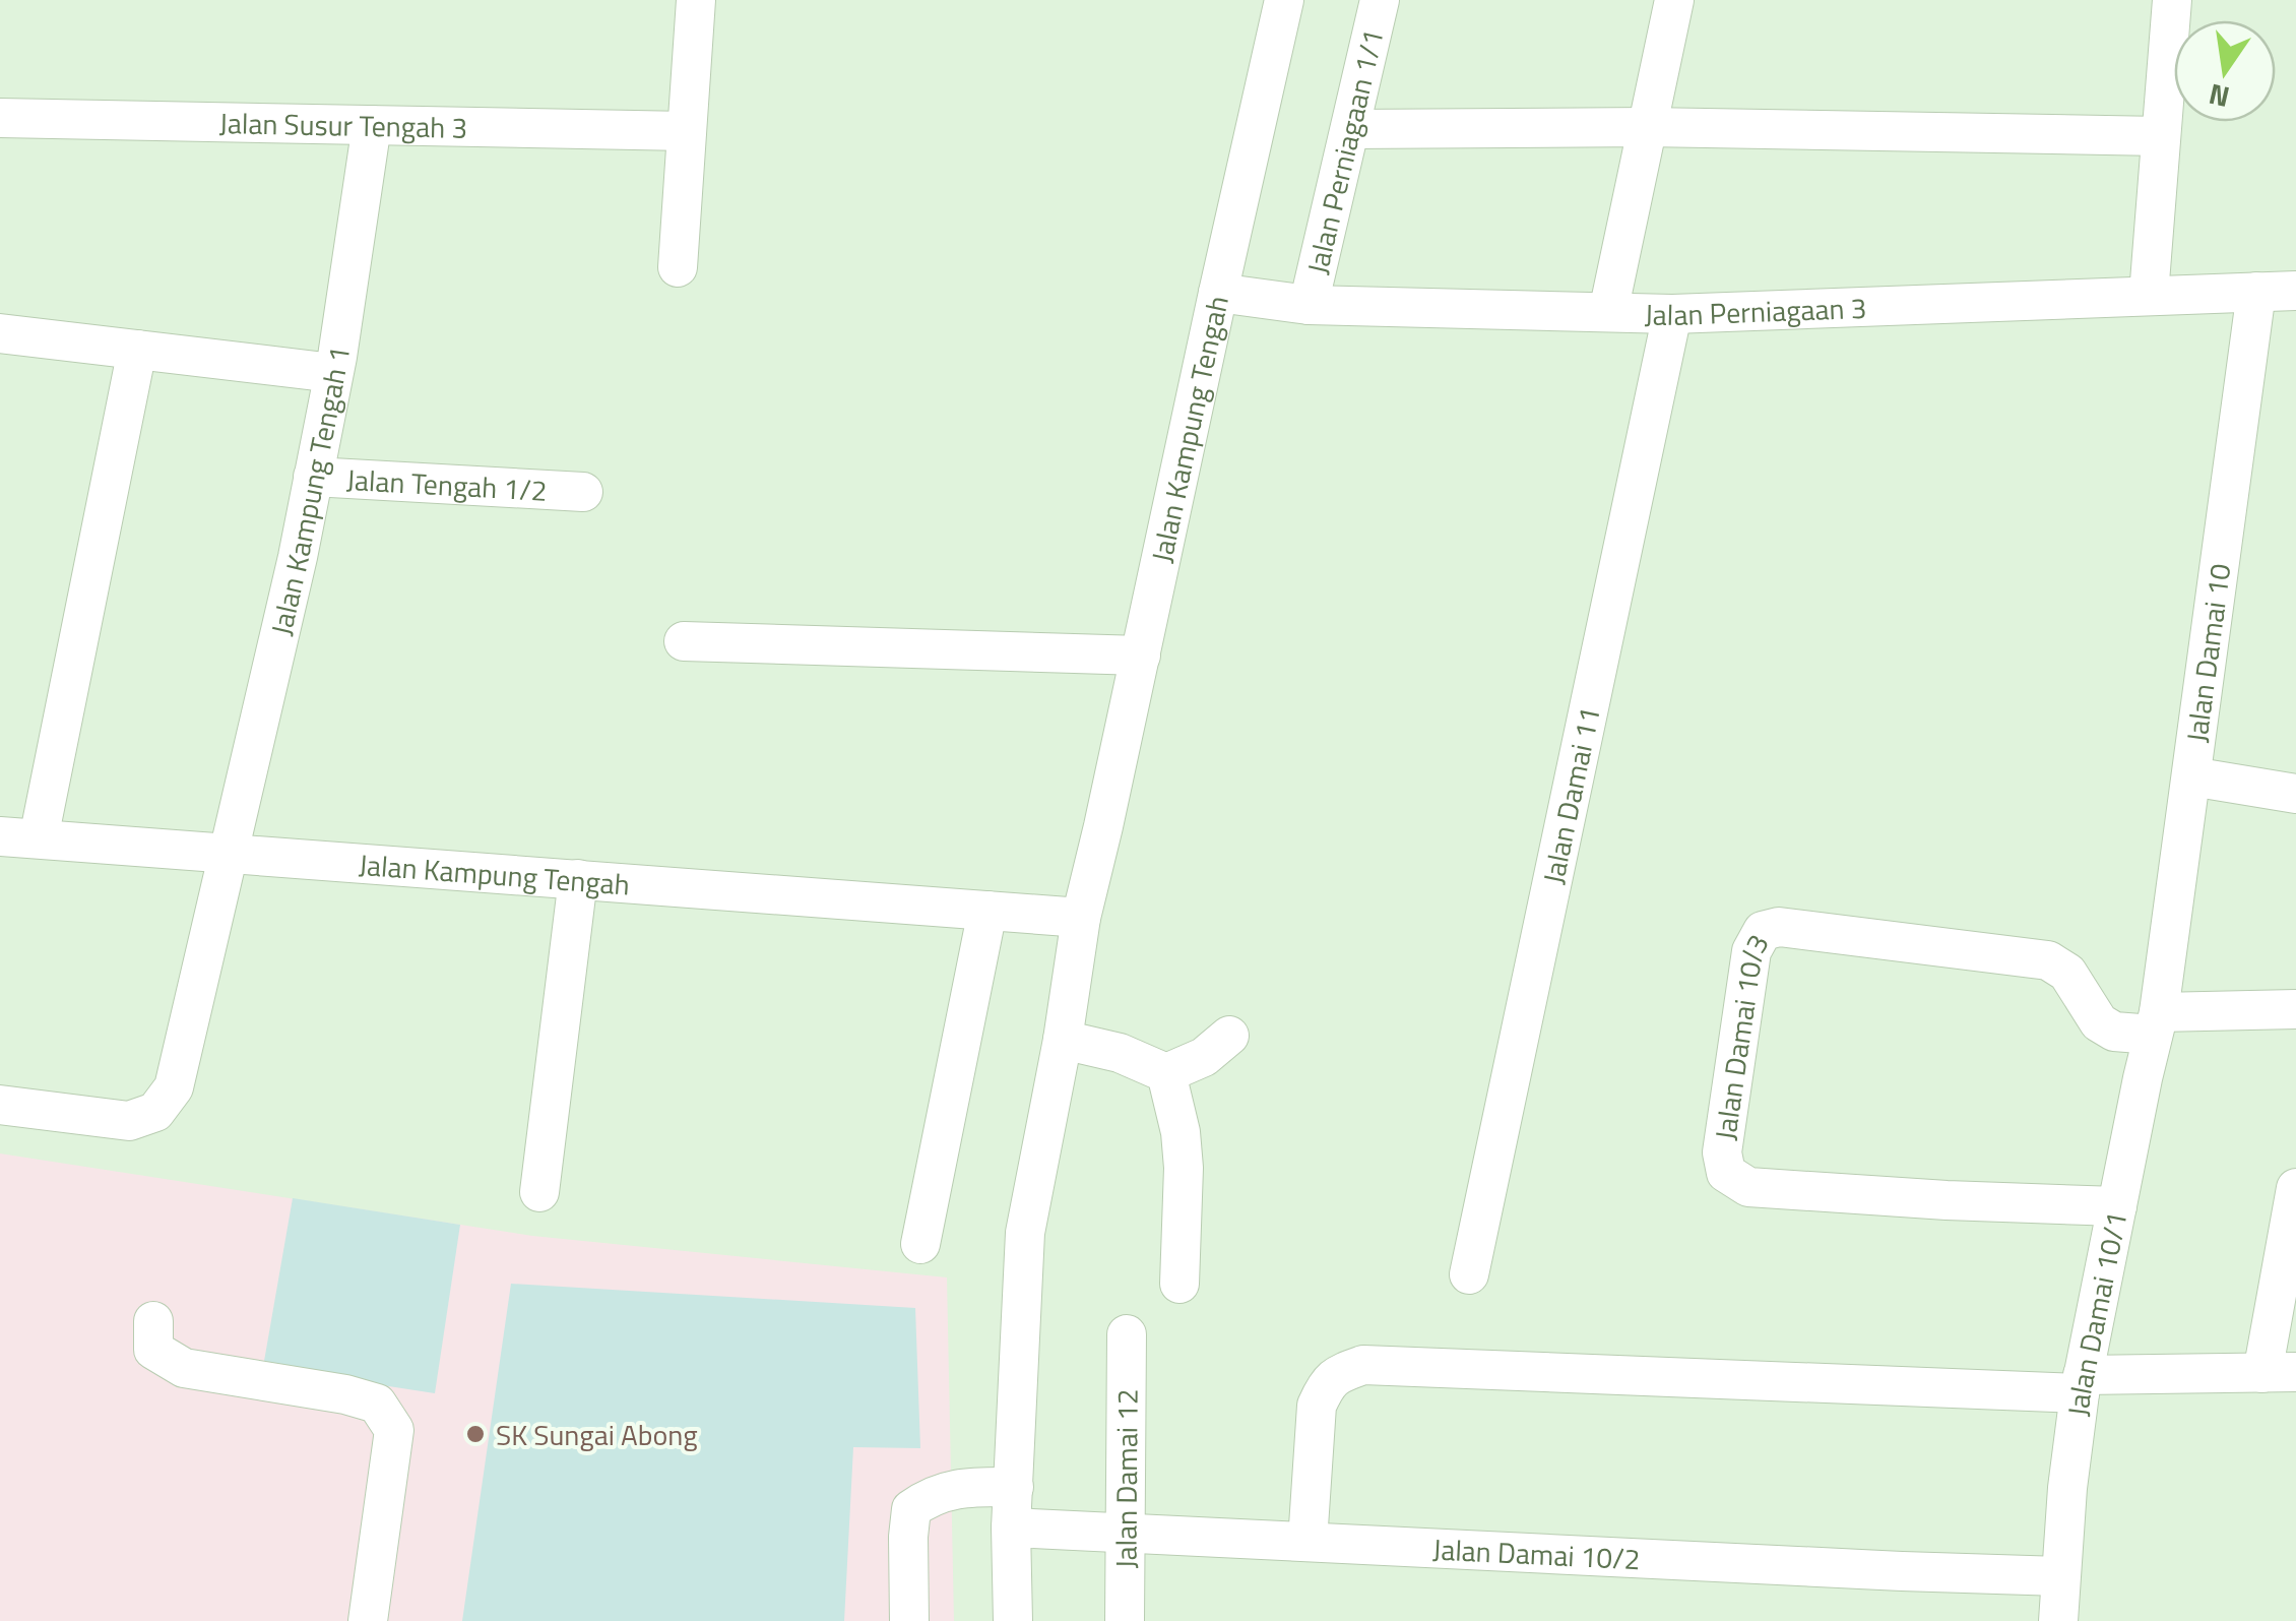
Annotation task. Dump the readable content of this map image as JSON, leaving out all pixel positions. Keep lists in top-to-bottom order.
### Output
{
  "streets": {
    "street": [
      "Jalan Susur Tengah 3",
      "Jalan Perniagaan 1/1",
      "Jalan Perniagaan 3",
      "Jalan Kampung Tengah",
      "Jalan Tengah 1/2",
      "Jalan Kampung Tengah 1",
      "Jalan Damai 10",
      "Jalan Damai 11",
      "Jalan Damai 10/3",
      "Jalan Damai 10/1",
      "Jalan Damai 12",
      "Jalan Damai 10/2"
    ]
  },
  "crossings": [
    ["Jalan Susur Tengah 3", "Jalan Kampung Tengah 1"],
    ["Jalan Perniagaan 1/1", "Jalan Perniagaan 3"],
    ["Jalan Perniagaan 3", "Jalan Kampung Tengah"],
    ["Jalan Perniagaan 3", "Jalan Damai 10"],
    ["Jalan Perniagaan 3", "Jalan Damai 11"],
    ["Jalan Kampung Tengah", "Jalan Kampung Tengah 1"],
    ["Jalan Kampung Tengah", "Jalan Damai 10/2"],
    ["Jalan Tengah 1/2", "Jalan Kampung Tengah 1"],
    ["Jalan Damai 10", "Jalan Damai 10/3"],
    ["Jalan Damai 10", "Jalan Damai 10/1"],
    ["Jalan Damai 10/3", "Jalan Damai 10/1"],
    ["Jalan Damai 10/1", "Jalan Damai 10/2"],
    ["Jalan Damai 12", "Jalan Damai 10/2"]
  ],
  "places": ["SK Sungai Abong"],
  "north": "bottom"
}
